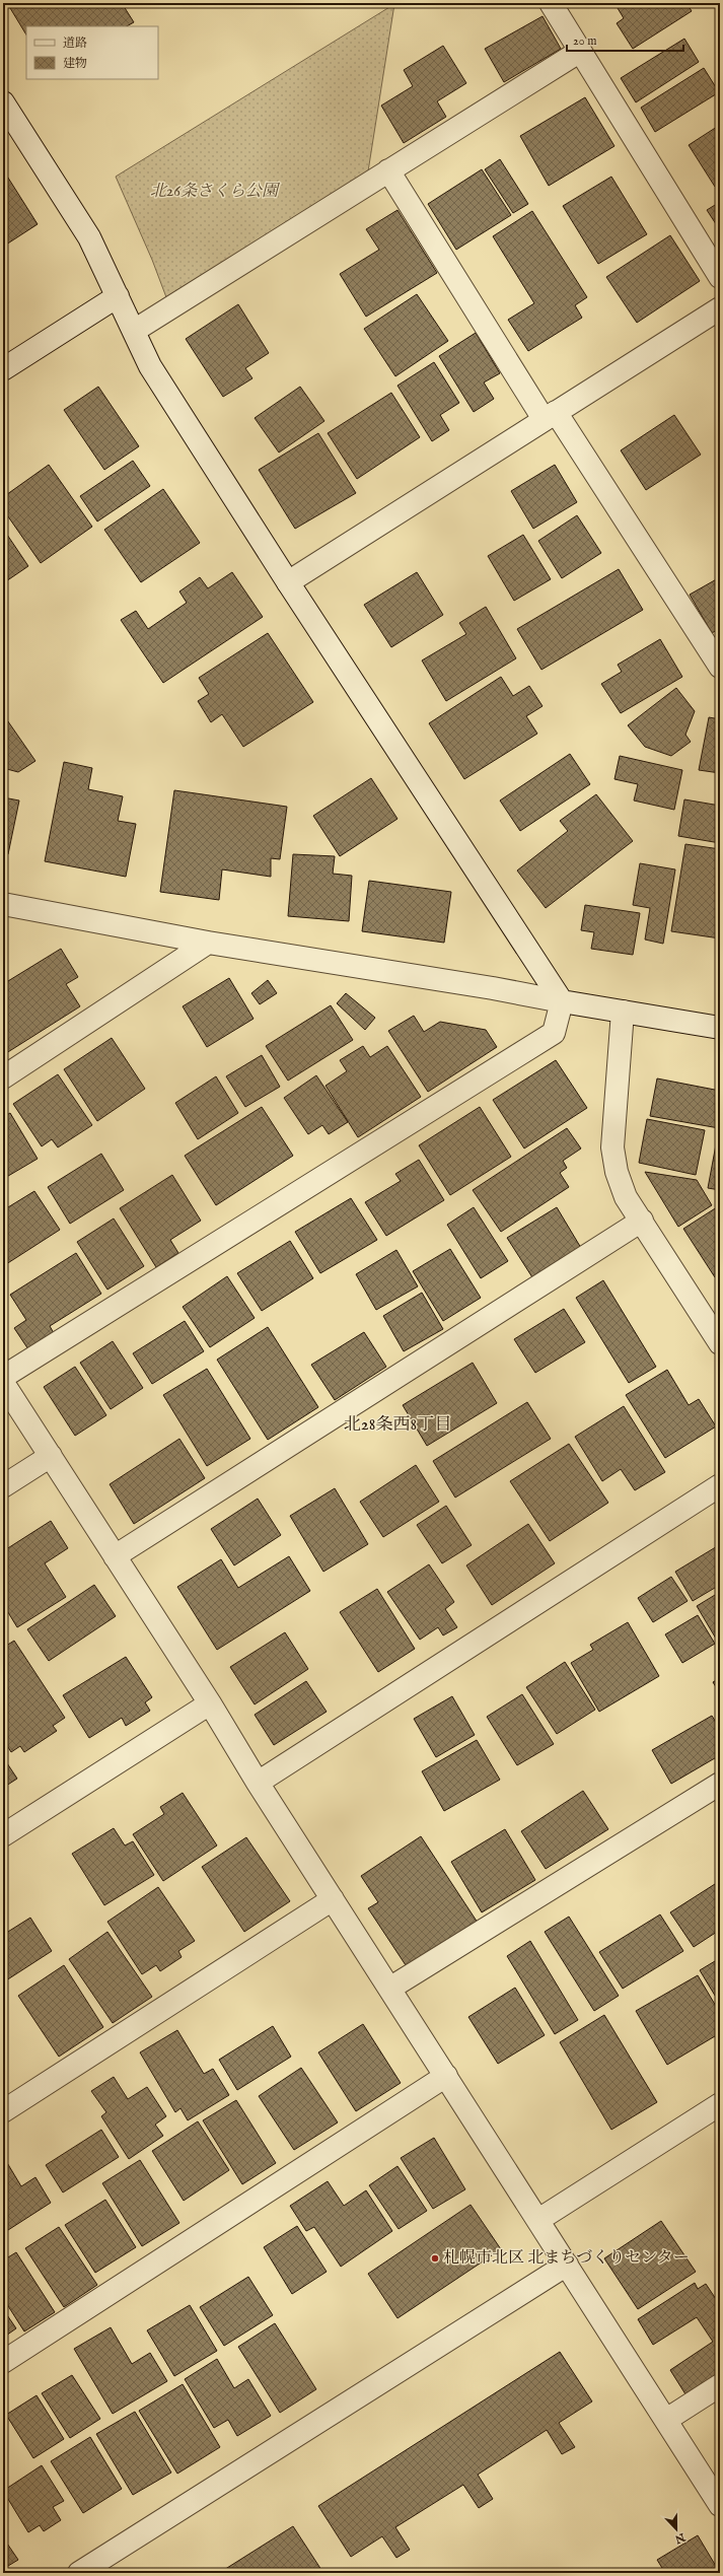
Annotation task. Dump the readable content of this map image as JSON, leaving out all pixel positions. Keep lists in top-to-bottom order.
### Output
{
  "districts": ["北28条西8丁目"],
  "parks": ["北26条さくら公園"],
  "places": ["札幌市北区 北まちづくりセンター"],
  "legend": ["道路", "建物"],
  "scale_bar": "20 m",
  "north": "bottom"
}
